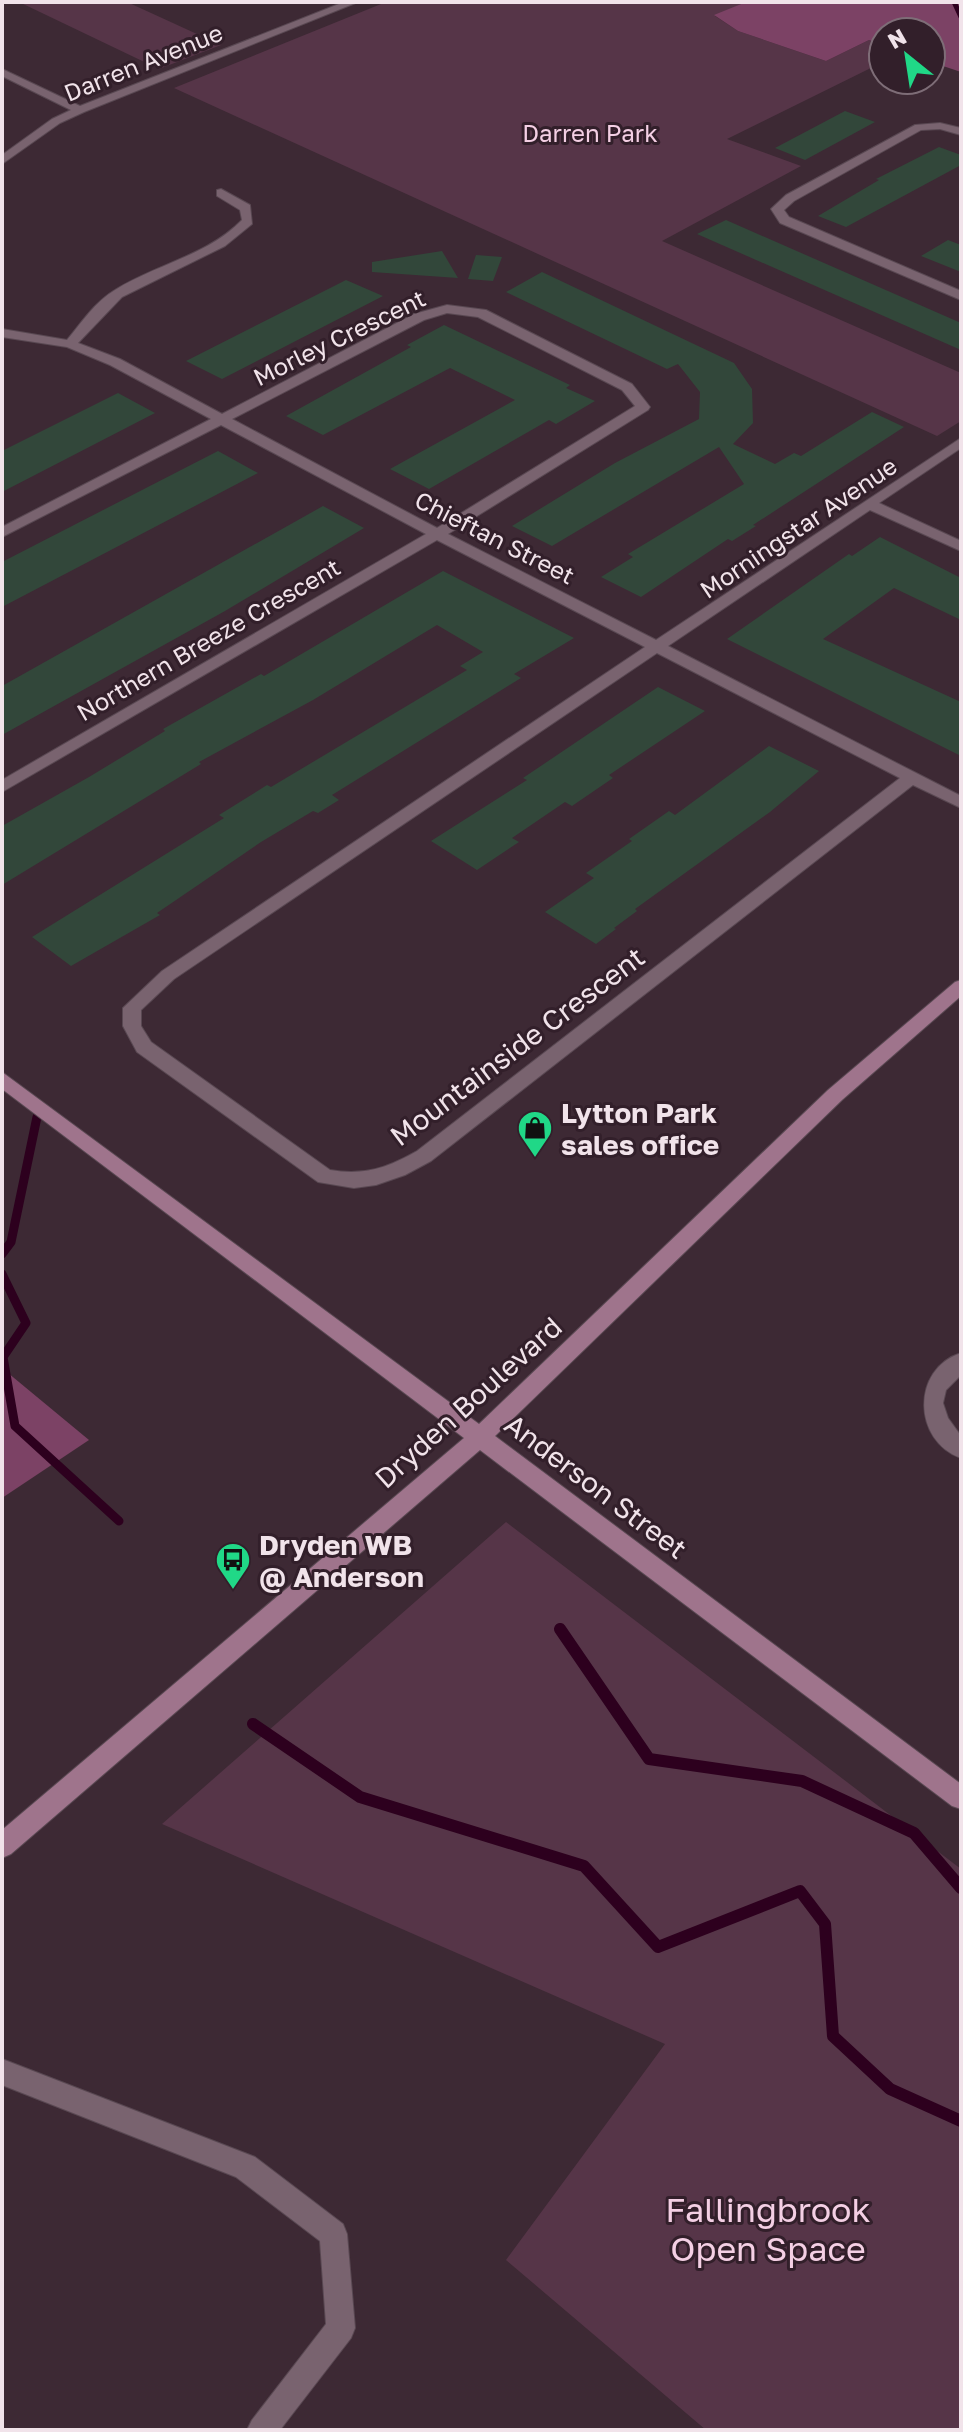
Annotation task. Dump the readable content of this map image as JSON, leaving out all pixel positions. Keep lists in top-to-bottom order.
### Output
{
  "streets": {
    "street": [
      "Darren Avenue",
      "Morley Crescent",
      "Morningstar Avenue",
      "Chieftan Street",
      "Northern Breeze Crescent",
      "Mountainside Crescent",
      "Dryden Boulevard",
      "Anderson Street"
    ]
  },
  "crossings": [
    ["Morley Crescent", "Chieftan Street"],
    ["Morley Crescent", "Northern Breeze Crescent"],
    ["Morningstar Avenue", "Chieftan Street"],
    ["Morningstar Avenue", "Mountainside Crescent"],
    ["Chieftan Street", "Northern Breeze Crescent"],
    ["Chieftan Street", "Mountainside Crescent"],
    ["Dryden Boulevard", "Anderson Street"]
  ],
  "parks": ["Darren Park", "Fallingbrook Open Space"],
  "places": {
    "shop": ["Lytton Park sales office"],
    "bus stop": ["Dryden WB @ Anderson"]
  },
  "north": "top left"
}
